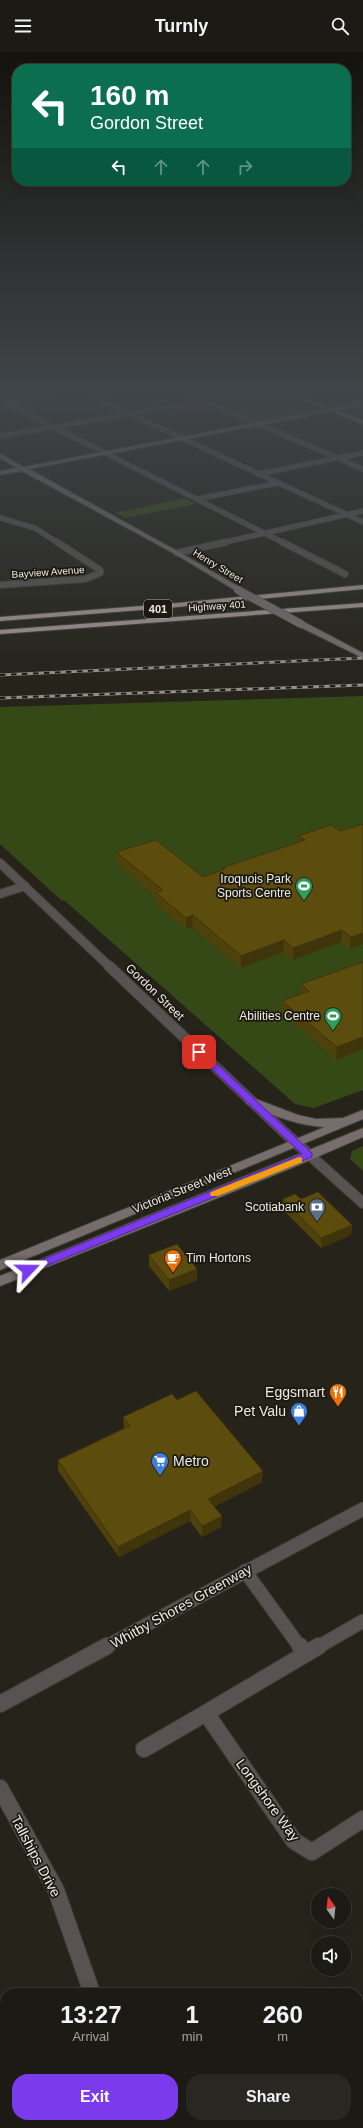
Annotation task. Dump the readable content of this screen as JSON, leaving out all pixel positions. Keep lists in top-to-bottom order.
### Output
{
  "streets": {
    "highway": ["Highway 401", "401"],
    "main road": ["Henry Street", "Victoria Street West"],
    "street": [
      "Bayview Avenue",
      "Gordon Street",
      "Whitby Shores Greenway",
      "Longshore Way",
      "Tallships Drive"
    ]
  },
  "crossings": [
    ["Gordon Street", "Victoria Street West"]
  ],
  "places": {
    "sports": ["Iroquois Park Sports Centre", "Abilities Centre"],
    "bank": ["Scotiabank"],
    "cafe": ["Tim Hortons"],
    "restaurant": ["Eggsmart"],
    "shop": ["Pet Valu"],
    "supermarket": ["Metro"]
  },
  "north": "top",
  "page": {
    "header": "Turnly",
    "turn": ["160 m", "Gordon Street"],
    "eta": [
      "13:27",
      "Arrival",
      "1",
      "min",
      "260",
      "m"
    ],
    "buttons": ["Exit", "Share"]
  }
}
